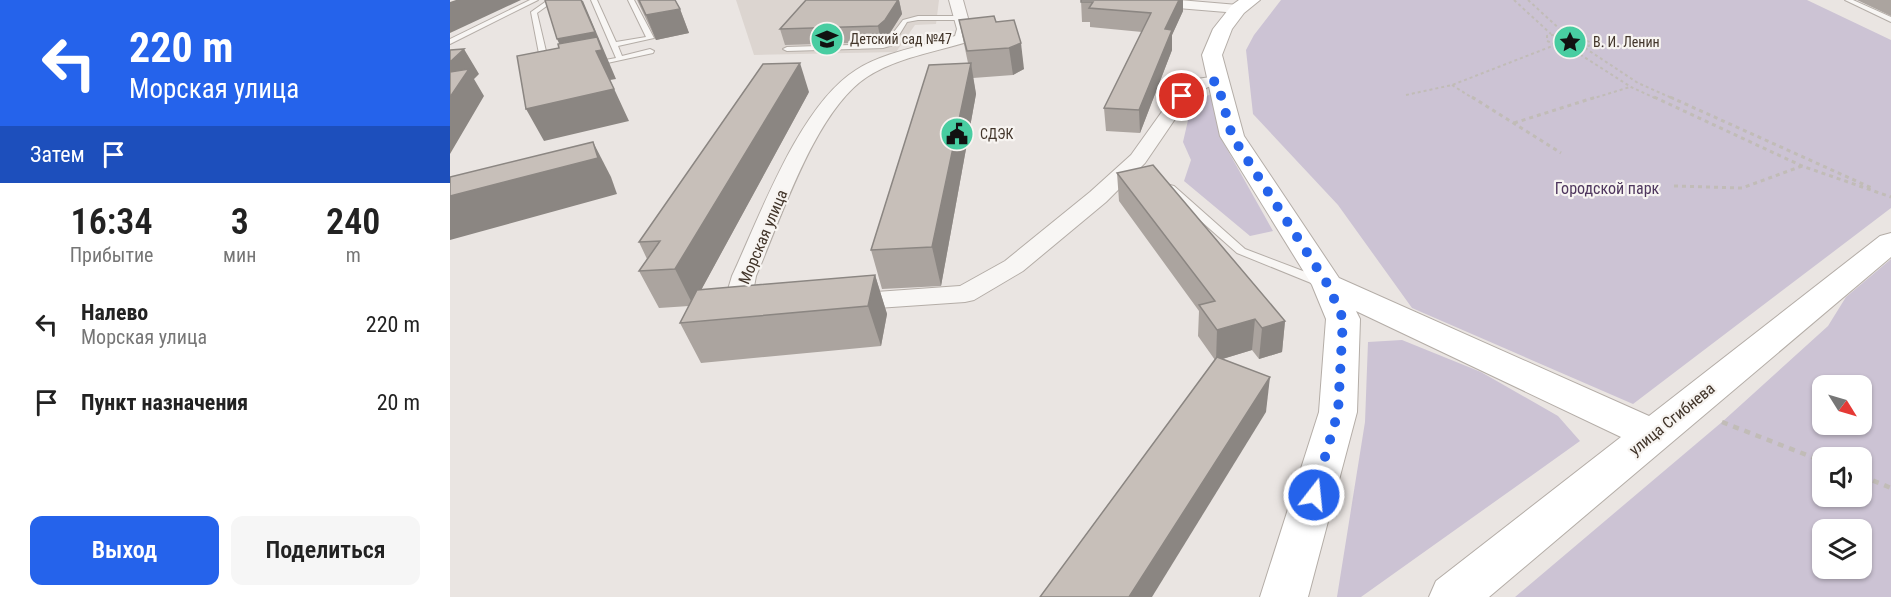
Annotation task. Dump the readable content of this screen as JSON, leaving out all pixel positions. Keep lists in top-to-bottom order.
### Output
{
  "streets": {
    "street": ["Морская улица", "улица Сгибнева"]
  },
  "parks": ["Городской парк"],
  "places": {
    "school or university": ["Детский сад №47"],
    "place": ["В. И. Ленин"],
    "public building": ["СДЭК"]
  },
  "north": "bottom right",
  "page": {
    "turn": ["220 m", "Морская улица"],
    "then": "Затем",
    "eta": [
      "16:34",
      "Прибытие",
      "3",
      "мин",
      "240",
      "m"
    ],
    "list": [
      {
        "name": "Налево",
        "note": "Морская улица",
        "value": "220 m"
      },
      {
        "name": "Пункт назначения",
        "value": "20 m"
      }
    ],
    "buttons": ["Выход", "Поделиться"]
  }
}
